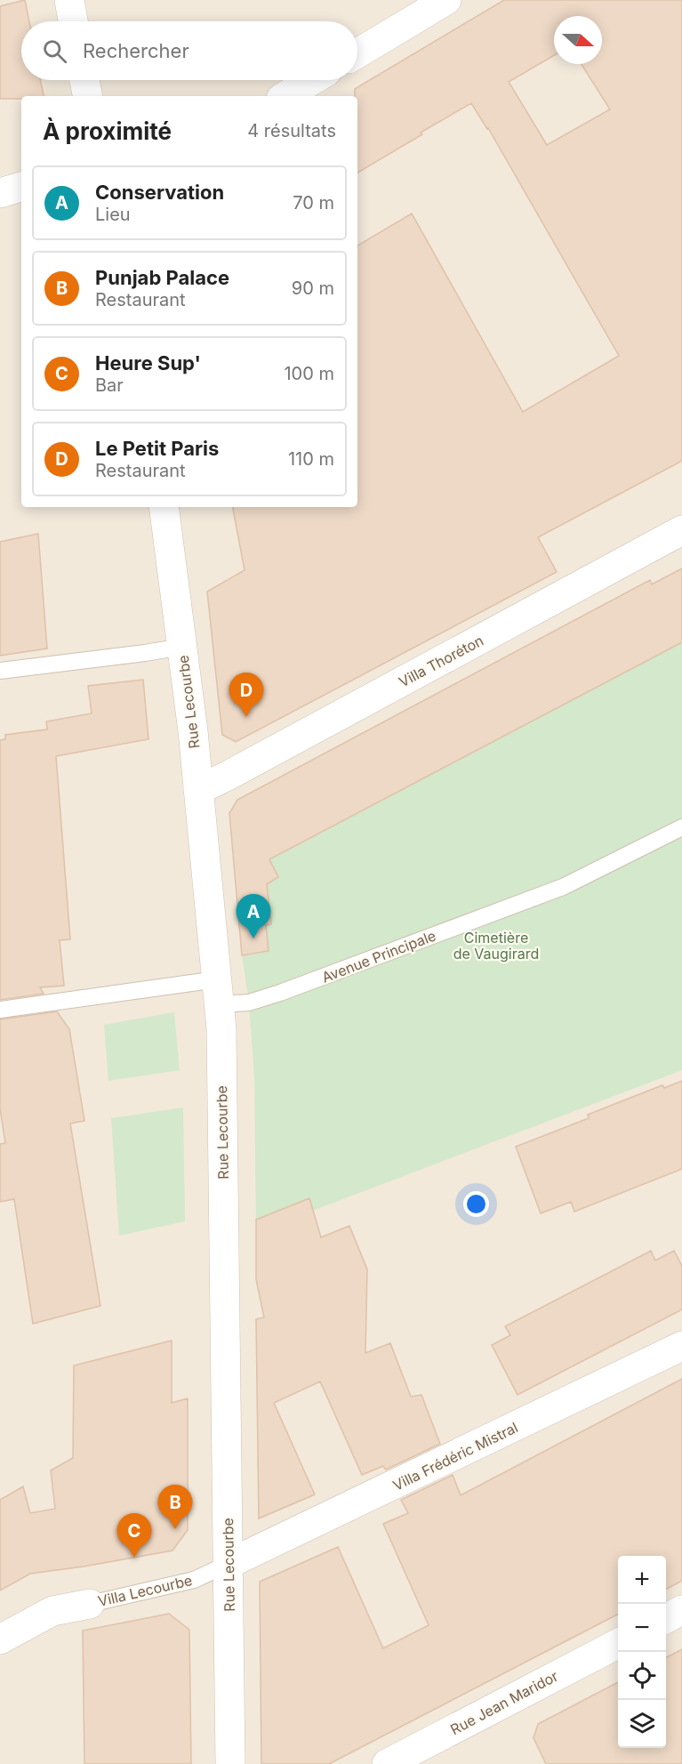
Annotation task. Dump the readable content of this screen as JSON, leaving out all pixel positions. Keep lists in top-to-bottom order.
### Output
{
  "streets": {
    "street": [
      "Villa Thoréton",
      "Rue Lecourbe",
      "Villa Frédéric Mistral",
      "Rue Jean Maridor"
    ],
    "lane": ["Avenue Principale", "Villa Lecourbe"]
  },
  "crossings": [
    ["Villa Thoréton", "Rue Lecourbe"],
    ["Rue Lecourbe", "Avenue Principale"],
    ["Rue Lecourbe", "Villa Frédéric Mistral"],
    ["Rue Lecourbe", "Villa Lecourbe"],
    ["Villa Frédéric Mistral", "Villa Lecourbe"]
  ],
  "parks": ["Cimetière de Vaugirard"],
  "north": "right",
  "page": {
    "search": "Rechercher",
    "heading": ["À proximité", "4 résultats"],
    "list": [
      {
        "mark": "A",
        "name": "Conservation",
        "note": "Lieu",
        "value": "70 m"
      },
      {
        "mark": "B",
        "name": "Punjab Palace",
        "note": "Restaurant",
        "value": "90 m"
      },
      {
        "mark": "C",
        "name": "Heure Sup'",
        "note": "Bar",
        "value": "100 m"
      },
      {
        "mark": "D",
        "name": "Le Petit Paris",
        "note": "Restaurant",
        "value": "110 m"
      }
    ],
    "pins": [
      "D",
      "A",
      "B",
      "C"
    ],
    "map_buttons": ["+", "−"]
  }
}
